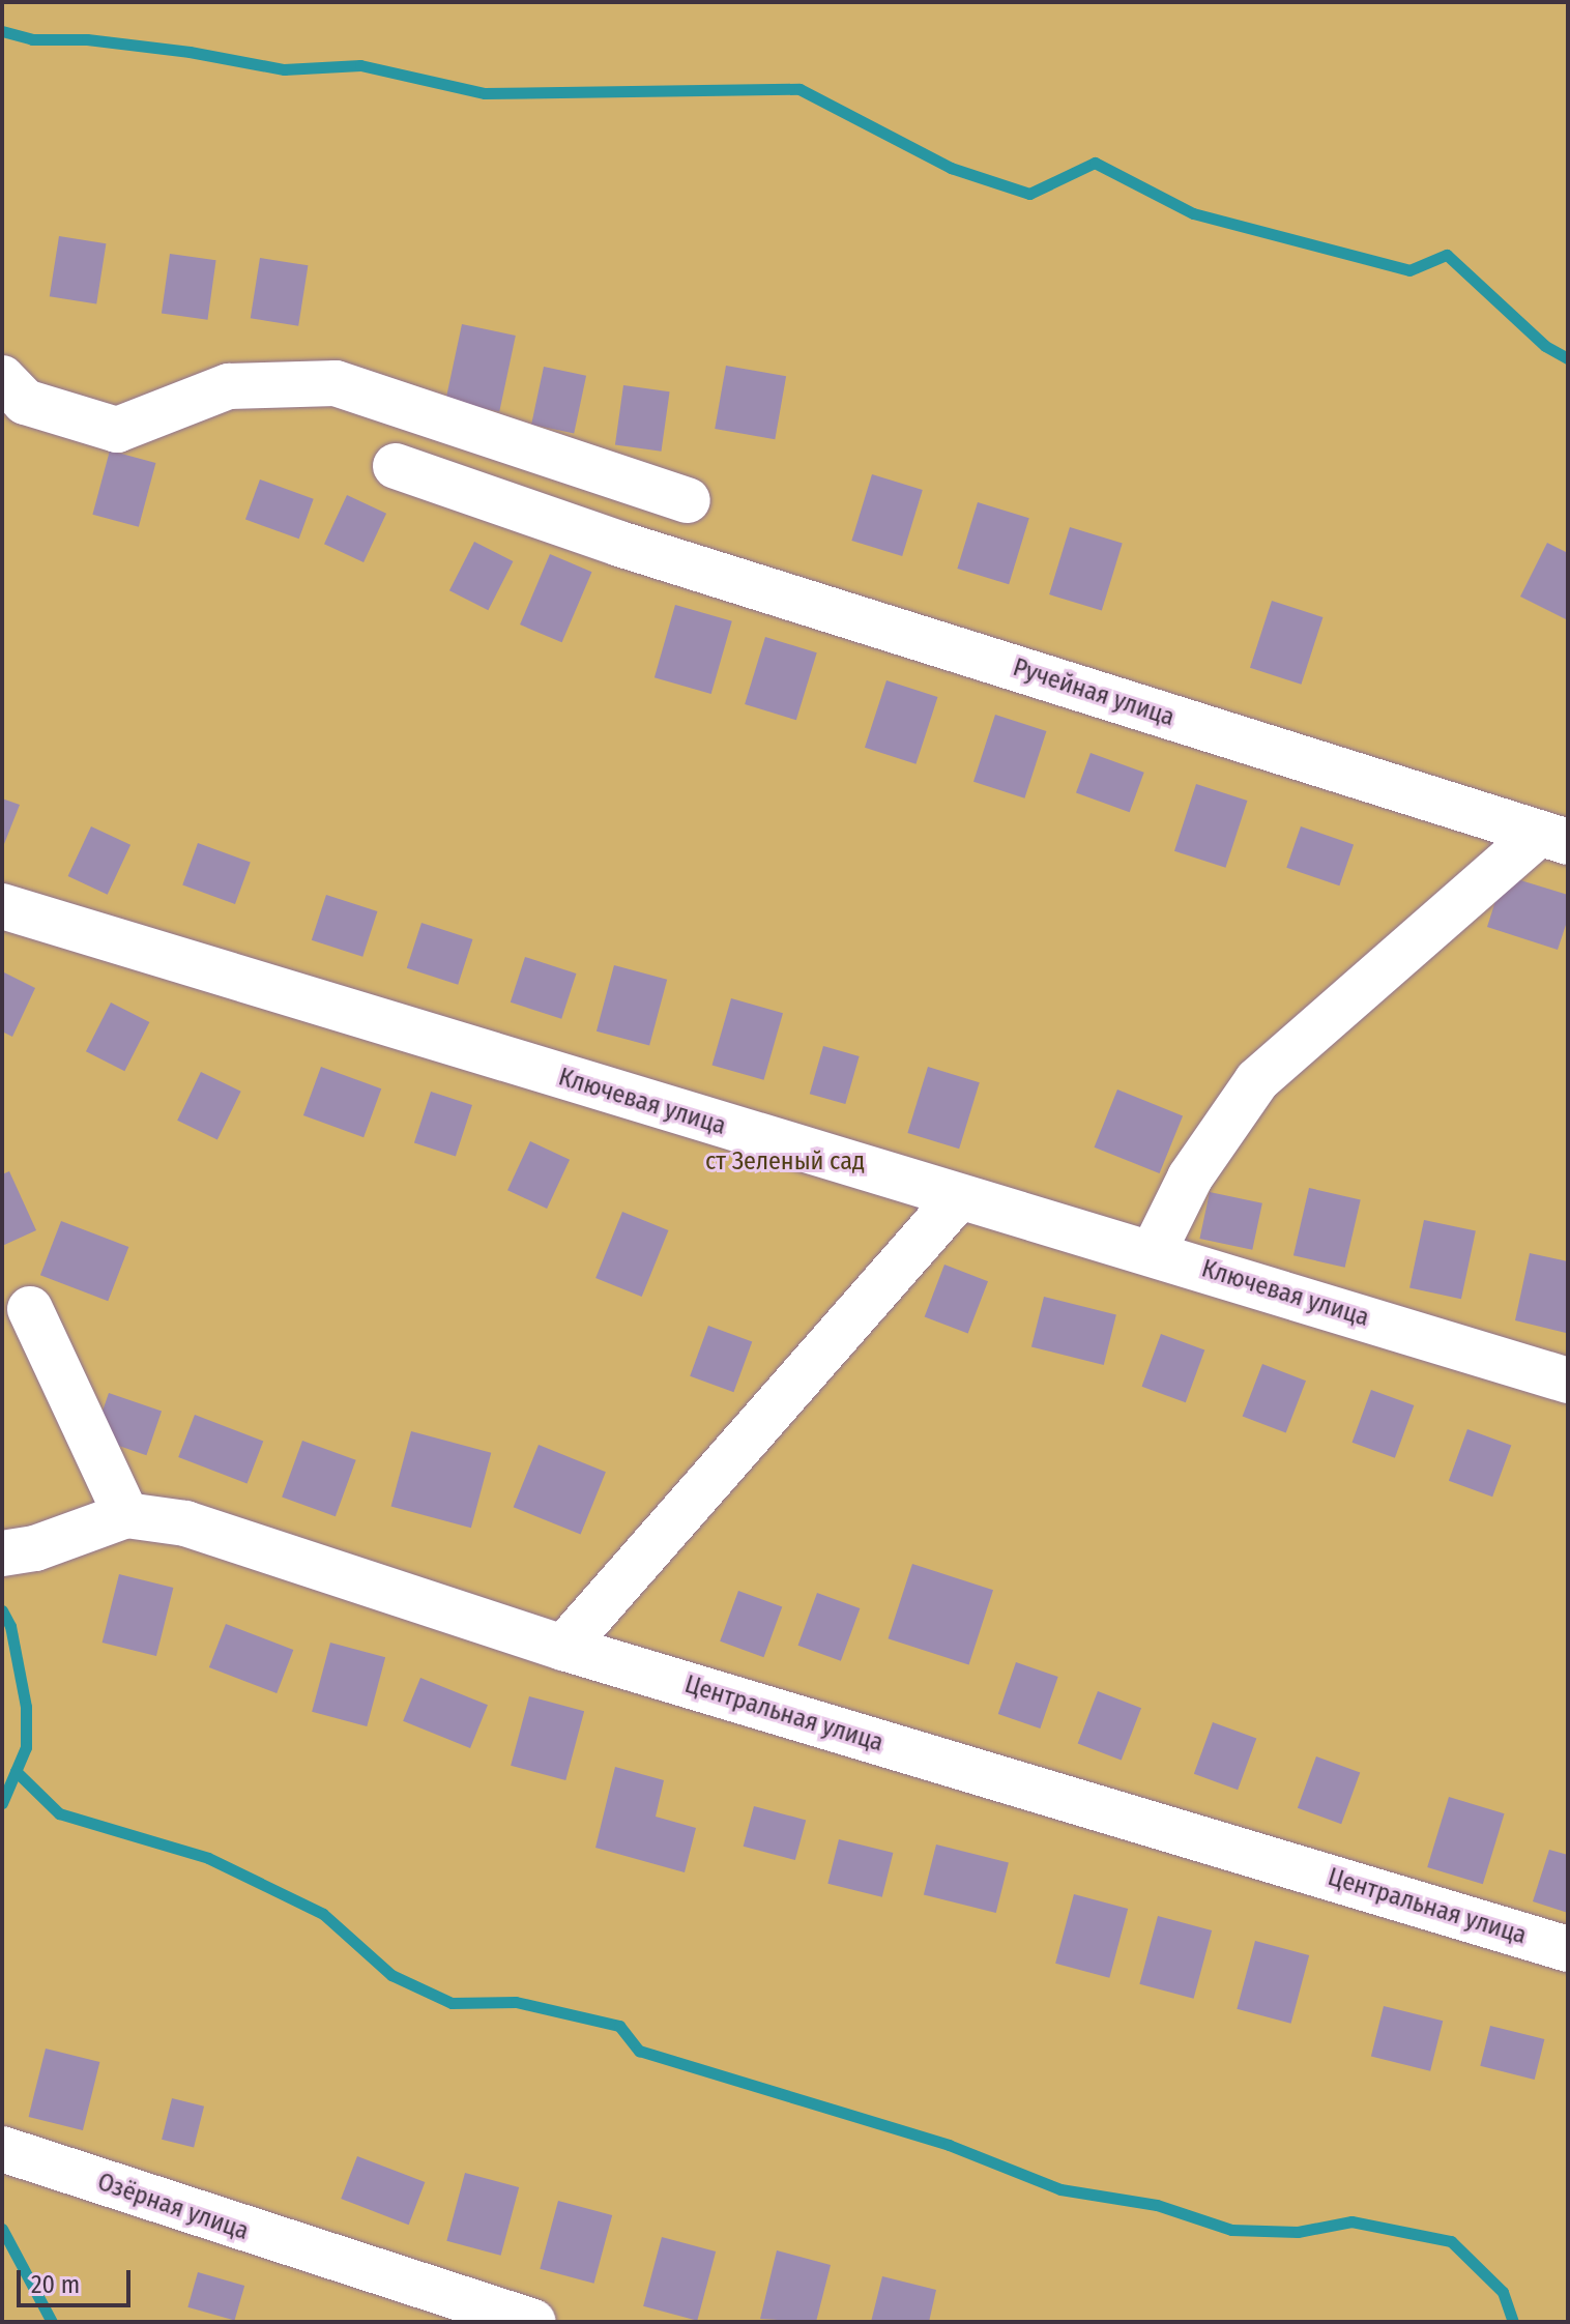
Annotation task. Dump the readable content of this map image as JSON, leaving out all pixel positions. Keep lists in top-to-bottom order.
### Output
{
  "streets": {
    "street": [
      "Ручейная улица",
      "Ключевая улица",
      "Центральная улица",
      "Озёрная улица"
    ]
  },
  "parks": ["ст Зеленый сад"],
  "scale_bar": "20 m"
}
